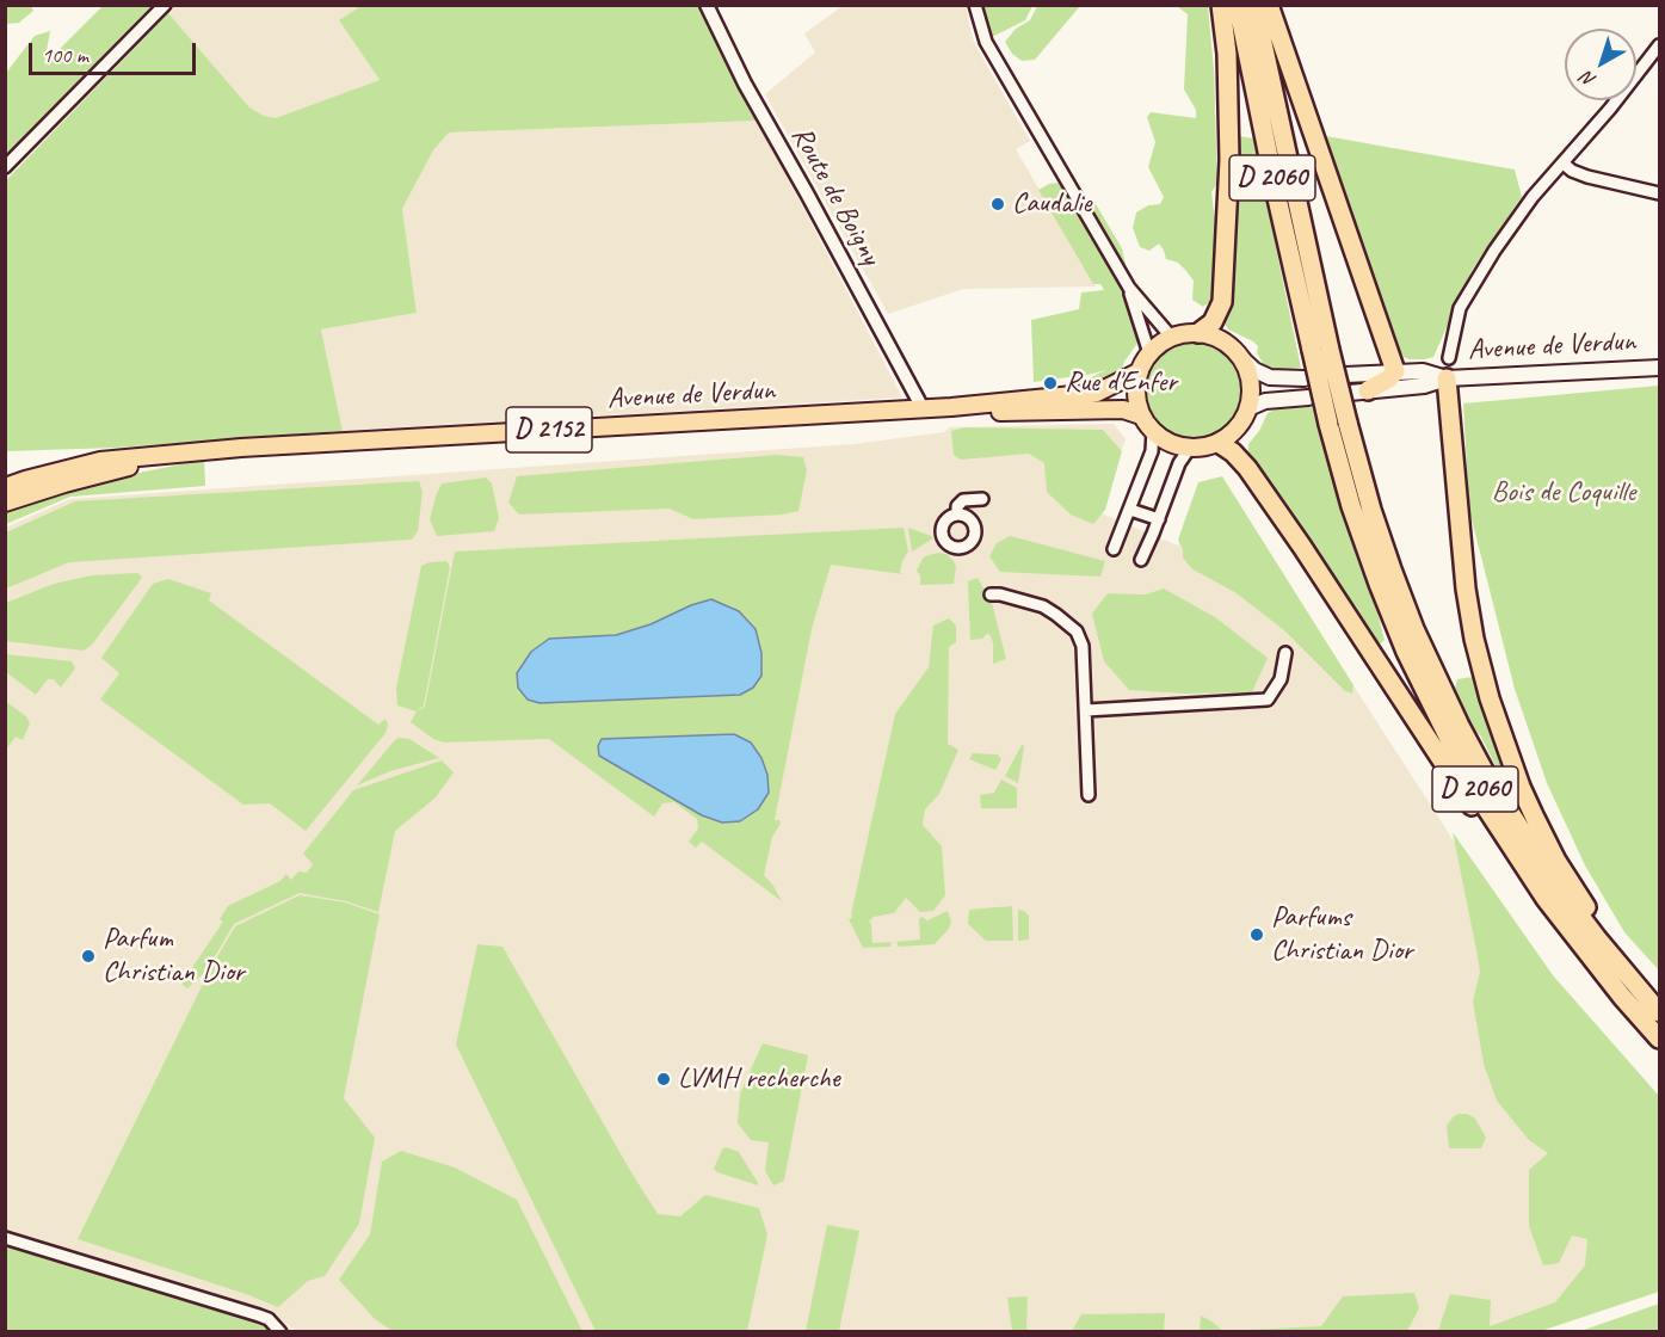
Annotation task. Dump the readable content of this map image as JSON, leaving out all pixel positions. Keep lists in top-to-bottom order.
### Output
{
  "streets": {
    "highway": ["D 2060"],
    "main road": ["Avenue de Verdun", "D 2152"],
    "street": ["Route de Boigny"]
  },
  "crossings": [
    ["Route de Boigny", "Avenue de Verdun"]
  ],
  "parks": ["Bois de Coquille"],
  "places": [
    "Caudalie",
    "Rue d'Enfer",
    "Parfums Christian Dior",
    "Parfum Christian Dior",
    "LVMH recherche"
  ],
  "scale_bar": "100 m",
  "north": "bottom left"
}
